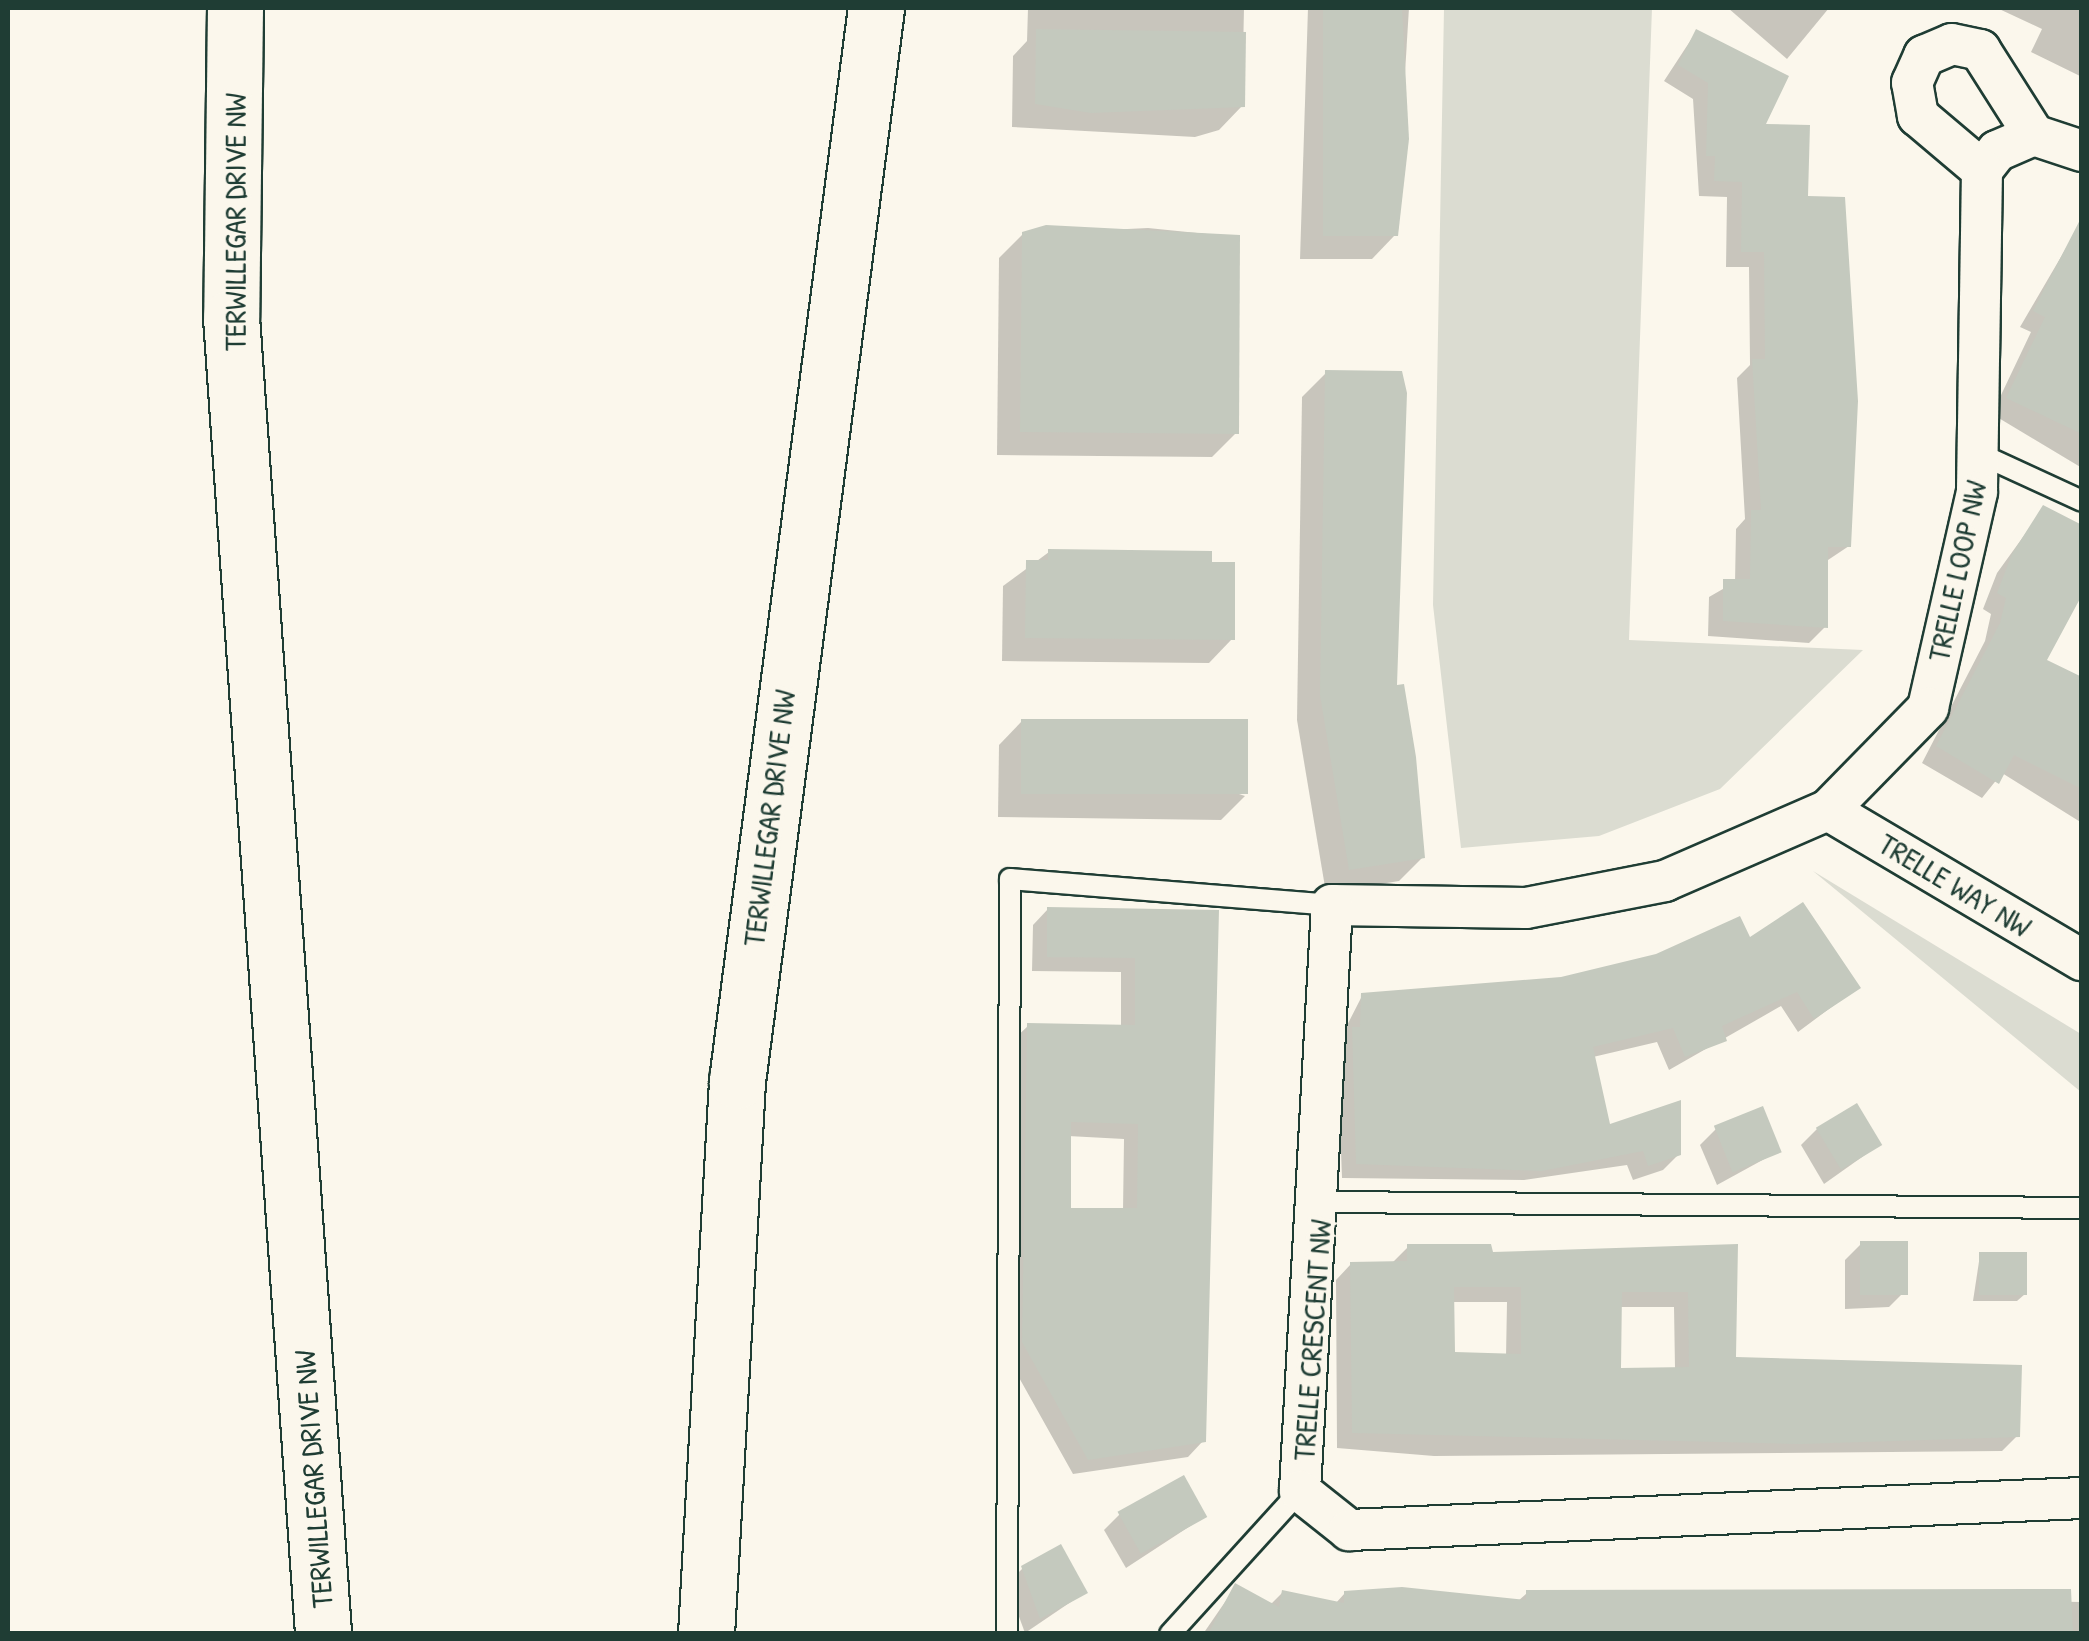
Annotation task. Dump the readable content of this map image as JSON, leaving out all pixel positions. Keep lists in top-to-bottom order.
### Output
{
  "streets": {
    "main road": ["TERWILLEGAR DRIVE NW"],
    "street": ["TRELLE LOOP NW", "TRELLE WAY NW", "TRELLE CRESCENT NW"]
  },
  "crossings": [
    ["TRELLE LOOP NW", "TRELLE WAY NW"]
  ]
}
